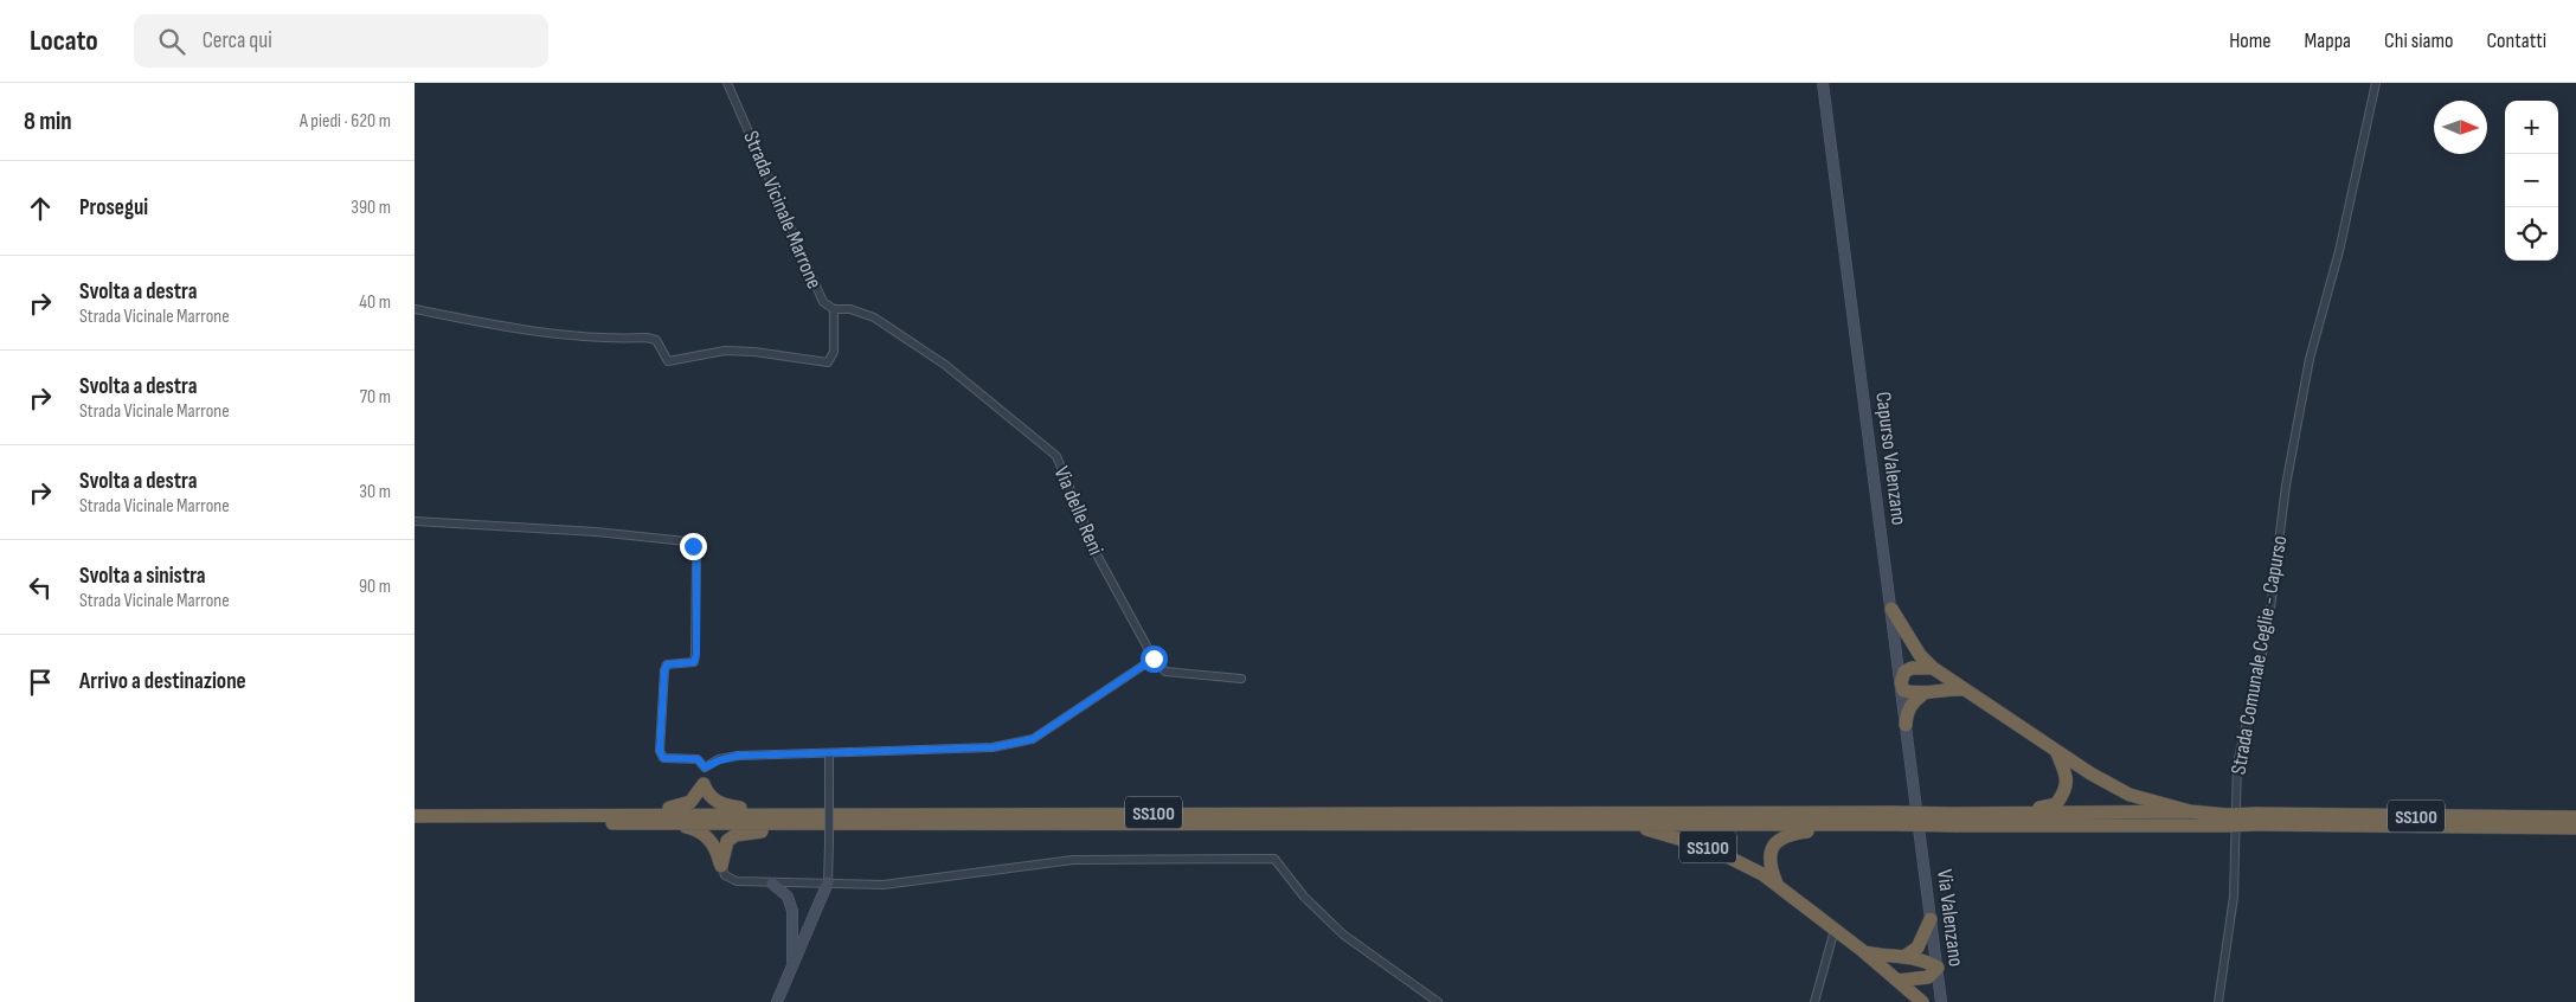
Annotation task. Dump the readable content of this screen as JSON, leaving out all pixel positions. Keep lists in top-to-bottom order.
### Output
{
  "streets": {
    "highway": ["SS100"],
    "street": [
      "Strada Vicinale Marrone",
      "Capurso Valenzano",
      "Via delle Reni",
      "Strada Comunale Ceglie - Capurso",
      "Via Valenzano"
    ]
  },
  "crossings": [
    ["Strada Vicinale Marrone", "Via delle Reni"],
    ["Capurso Valenzano", "SS100"],
    ["Capurso Valenzano", "Via Valenzano"],
    ["SS100", "Via Valenzano"]
  ],
  "north": "right",
  "page": {
    "header": "Locato",
    "search": "Cerca qui",
    "nav": [
      "Home",
      "Mappa",
      "Chi siamo",
      "Contatti"
    ],
    "heading": ["8 min", "A piedi · 620 m"],
    "map_buttons": ["+", "−"],
    "list": [
      ["Prosegui", "390 m"],
      ["Svolta a destra", "Strada Vicinale Marrone", "40 m"],
      ["Svolta a destra", "Strada Vicinale Marrone", "70 m"],
      ["Svolta a destra", "Strada Vicinale Marrone", "30 m"],
      ["Svolta a sinistra", "Strada Vicinale Marrone", "90 m"],
      "Arrivo a destinazione"
    ]
  }
}
